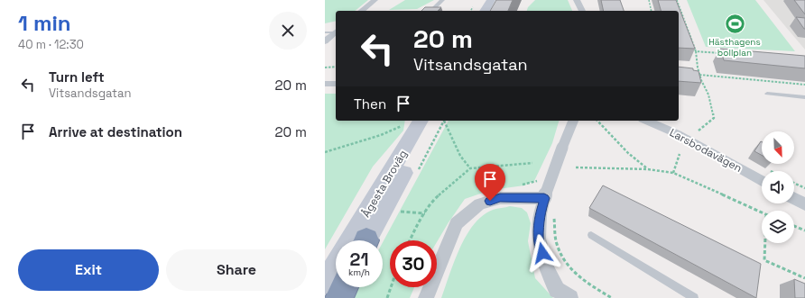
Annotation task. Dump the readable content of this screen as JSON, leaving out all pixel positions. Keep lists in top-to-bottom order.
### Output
{
  "streets": {
    "main road": ["Ågesta Broväg"],
    "street": ["Larsbodavägen"]
  },
  "places": {
    "sports": ["Hästhagens bollplan"]
  },
  "north": "bottom right",
  "page": {
    "heading": ["1 min", "40 m · 12:30"],
    "turn": ["20 m", "Vitsandsgatan"],
    "list": [
      {
        "name": "Turn left",
        "note": "Vitsandsgatan",
        "value": "20 m"
      },
      {
        "name": "Arrive at destination",
        "value": "20 m"
      }
    ],
    "then": "Then",
    "speed": "21 km/h",
    "limit": "30",
    "buttons": ["Exit", "Share"]
  }
}
